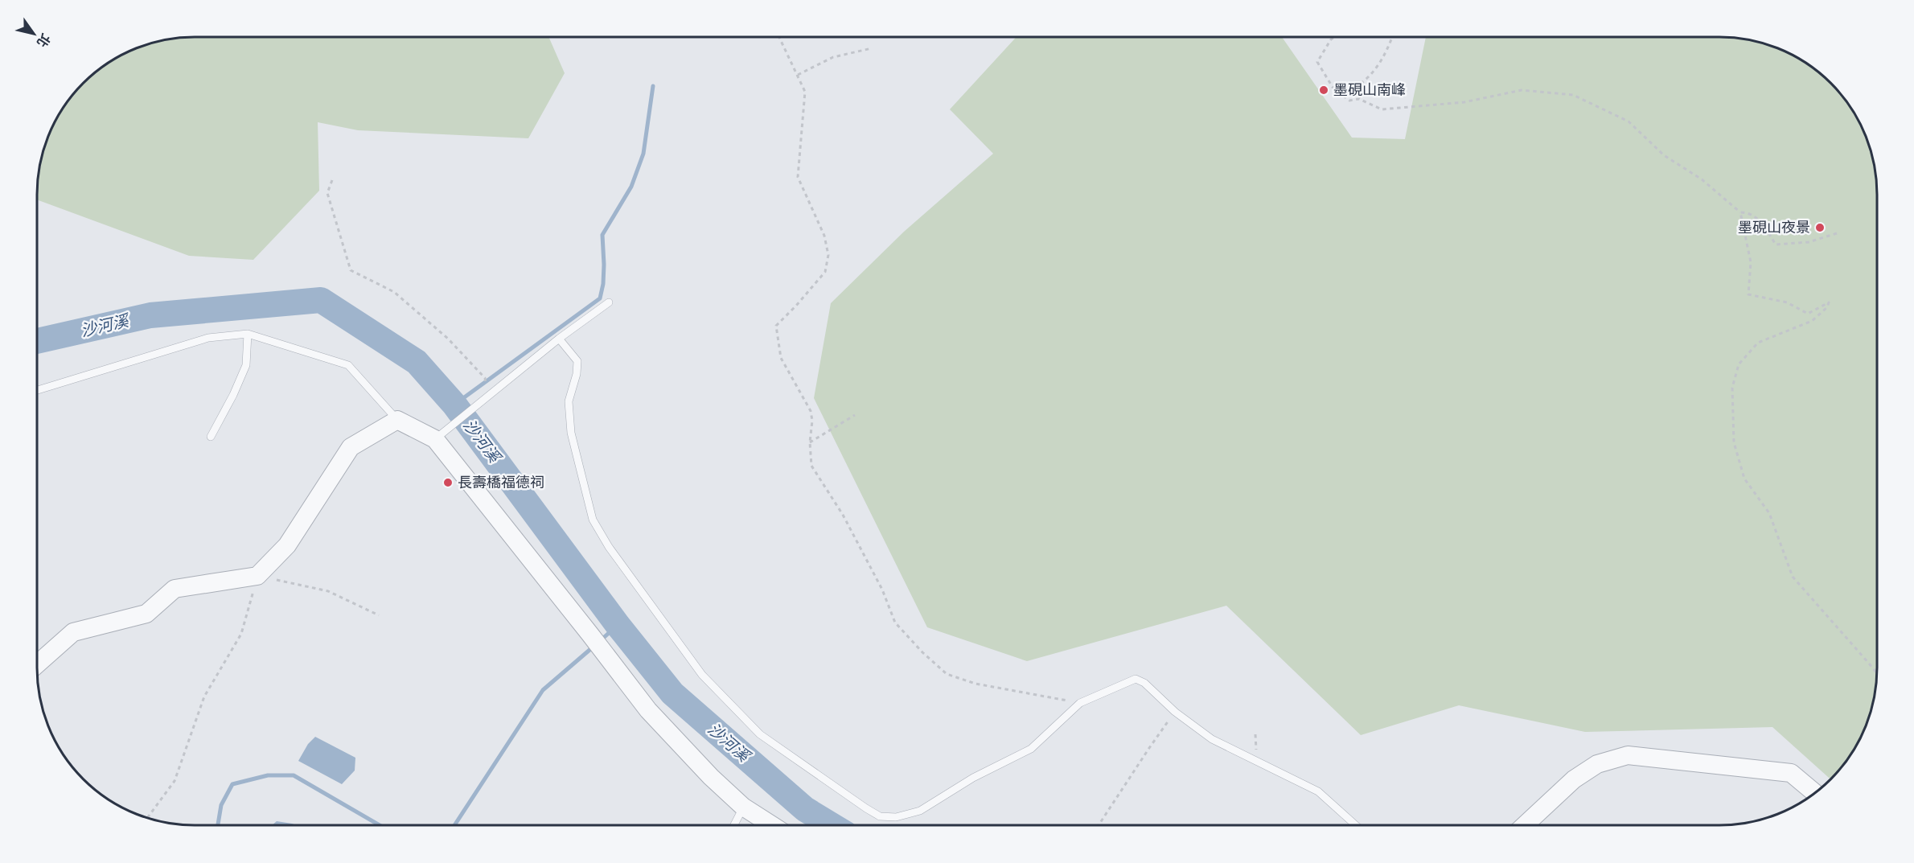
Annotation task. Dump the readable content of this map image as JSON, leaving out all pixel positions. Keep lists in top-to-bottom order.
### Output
{
  "water": ["沙河溪"],
  "places": ["墨硯山南峰", "墨硯山夜景", "長壽橋福德祠"],
  "north": "bottom right"
}
